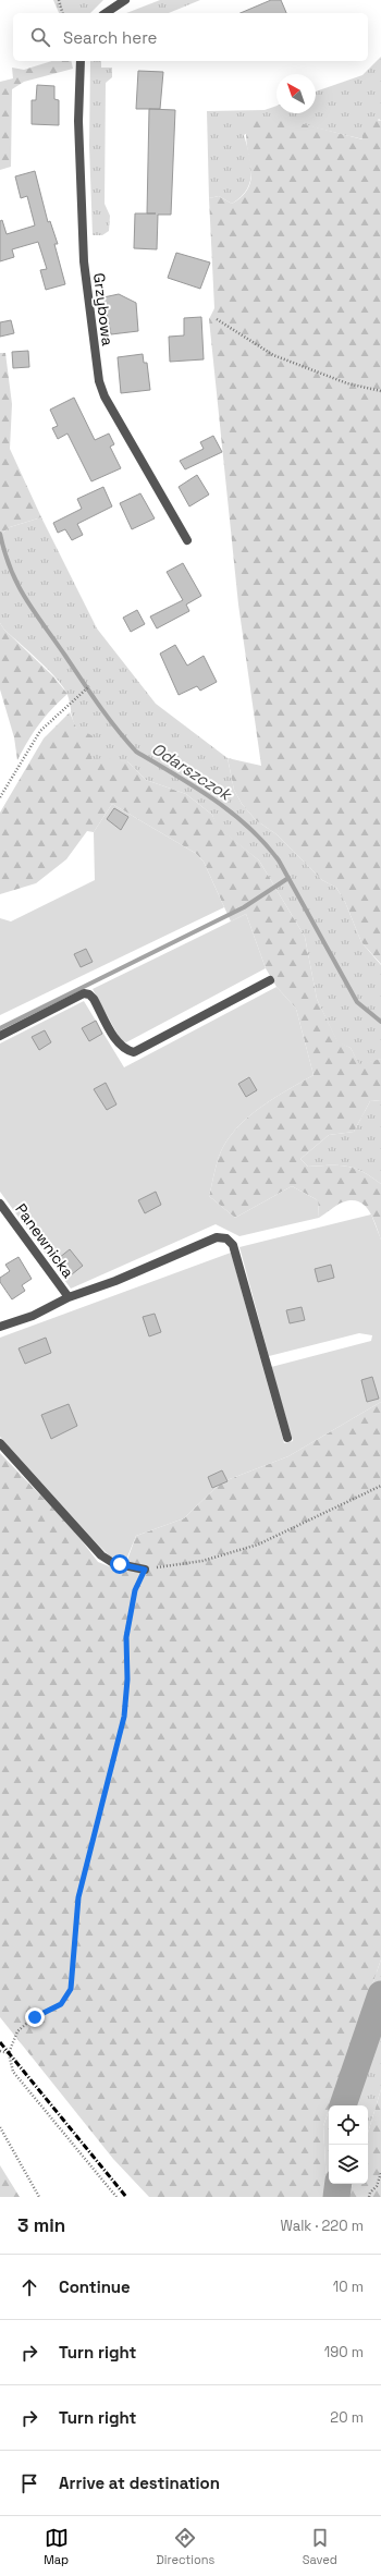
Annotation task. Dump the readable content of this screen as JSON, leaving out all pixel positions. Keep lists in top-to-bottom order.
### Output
{
  "streets": {
    "street": ["Grzybowa", "Panewnicka"]
  },
  "water": ["Odarszczok"],
  "north": "top left",
  "page": {
    "search": "Search here",
    "heading": ["3 min", "Walk · 220 m"],
    "list": [
      ["Continue", "10 m"],
      ["Turn right", "190 m"],
      ["Turn right", "20 m"],
      "Arrive at destination"
    ],
    "nav": ["Map", "Directions", "Saved"]
  }
}
